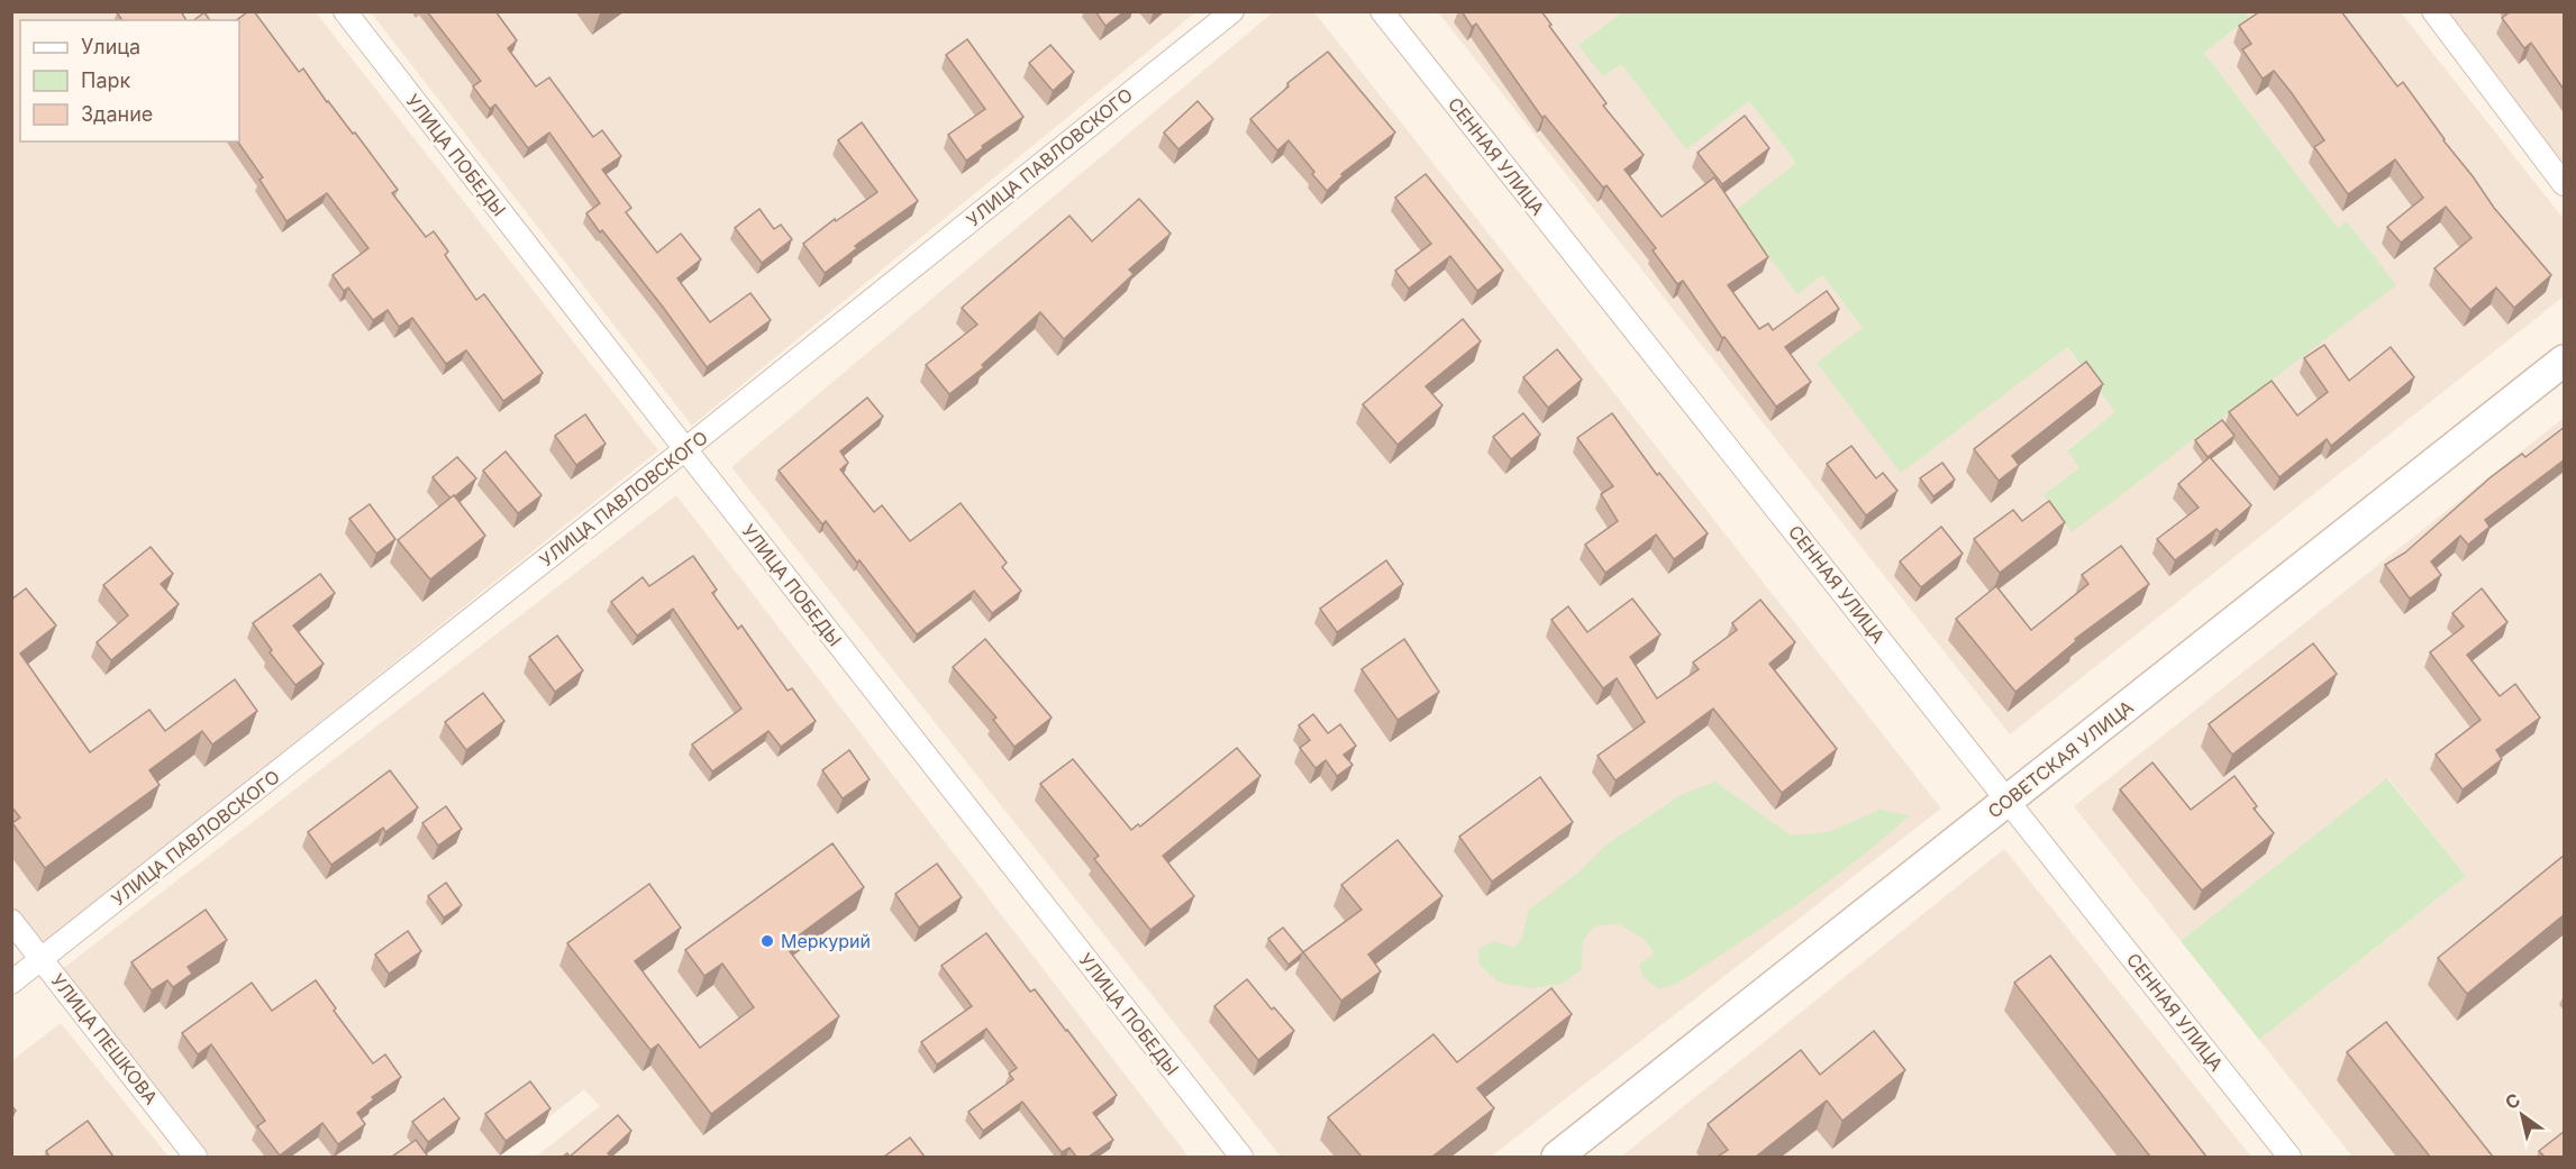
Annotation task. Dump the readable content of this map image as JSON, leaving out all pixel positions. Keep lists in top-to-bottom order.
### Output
{
  "streets": {
    "street": [
      "УЛИЦА ПОБЕДЫ",
      "СЕННАЯ УЛИЦА",
      "УЛИЦА ПАВЛОВСКОГО",
      "СОВЕТСКАЯ УЛИЦА",
      "УЛИЦА ПЕШКОВА"
    ]
  },
  "crossings": [
    ["УЛИЦА ПОБЕДЫ", "УЛИЦА ПАВЛОВСКОГО"],
    ["СЕННАЯ УЛИЦА", "СОВЕТСКАЯ УЛИЦА"],
    ["УЛИЦА ПАВЛОВСКОГО", "УЛИЦА ПЕШКОВА"]
  ],
  "places": ["Меркурий"],
  "legend": ["Улица", "Парк", "Здание"],
  "north": "top left"
}
